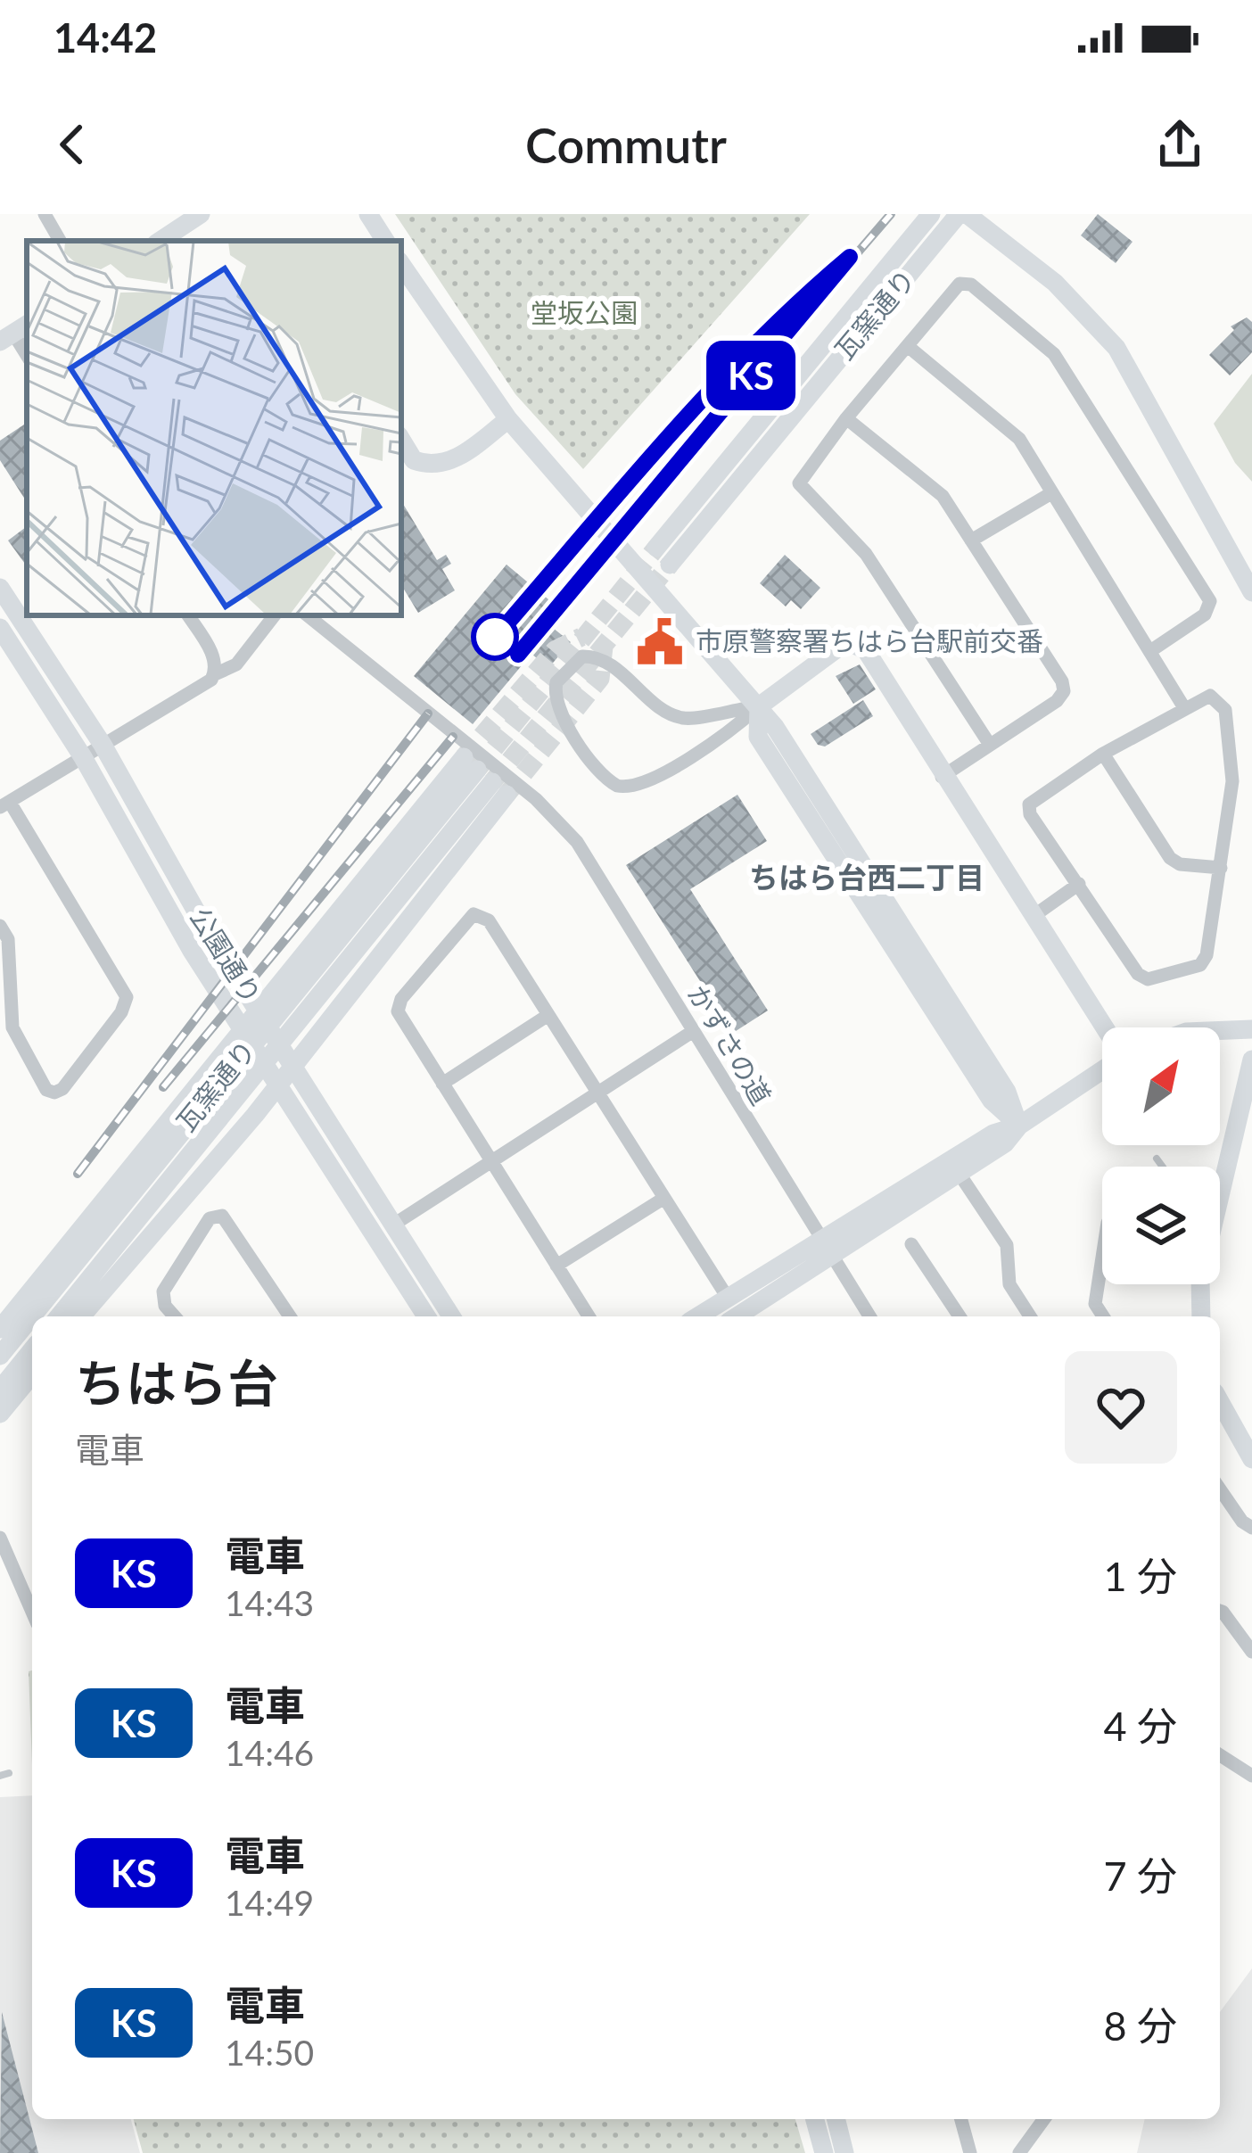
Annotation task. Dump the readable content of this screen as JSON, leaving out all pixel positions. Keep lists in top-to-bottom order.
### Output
{
  "streets": {
    "street": ["瓦窯通り", "公園通り", "かずさの道"]
  },
  "districts": ["ちはら台西二丁目"],
  "parks": ["堂坂公園"],
  "places": {
    "public building": ["市原警察署ちはら台駅前交番"]
  },
  "north": "top right",
  "page": {
    "status": "14:42",
    "header": "Commutr",
    "on_map": "KS",
    "heading": ["ちはら台", "電車"],
    "list": [
      {
        "mark": "KS",
        "name": "電車",
        "note": "14:43",
        "value": "1 分"
      },
      {
        "mark": "KS",
        "name": "電車",
        "note": "14:46",
        "value": "4 分"
      },
      {
        "mark": "KS",
        "name": "電車",
        "note": "14:49",
        "value": "7 分"
      },
      {
        "mark": "KS",
        "name": "電車",
        "note": "14:50",
        "value": "8 分"
      }
    ]
  }
}
